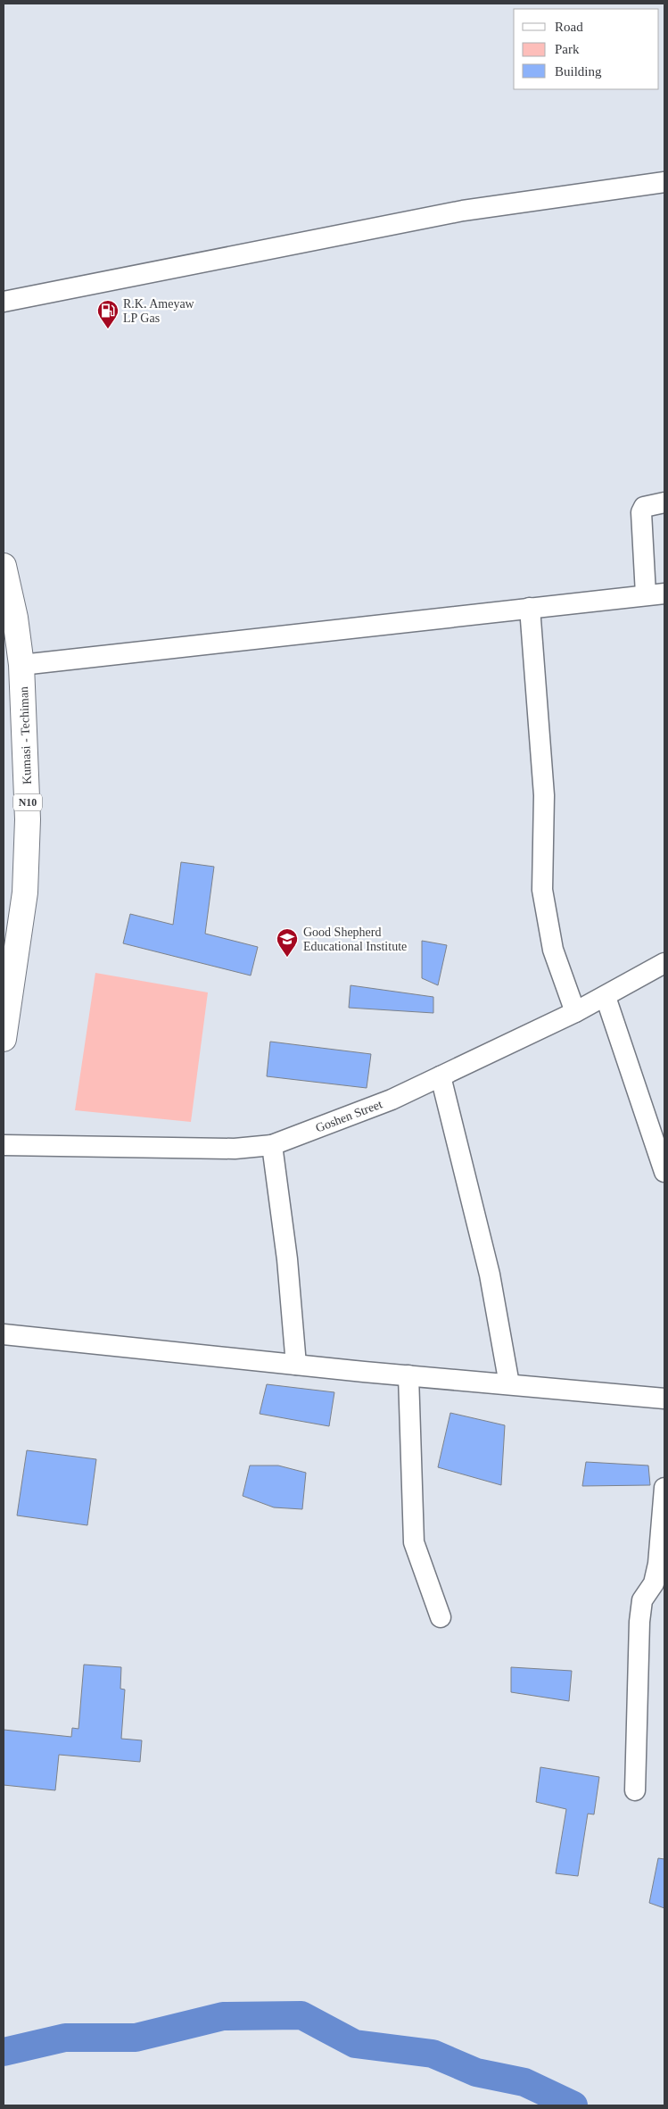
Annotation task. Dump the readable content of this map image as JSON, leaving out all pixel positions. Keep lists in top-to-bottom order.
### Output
{
  "streets": {
    "highway": ["Kumasi - Techiman", "N10"],
    "street": ["Goshen Street"]
  },
  "places": {
    "fuel station": ["R.K. Ameyaw LP Gas"],
    "school or university": ["Good Shepherd Educational Institute"]
  },
  "legend": ["Road", "Park", "Building"]
}
